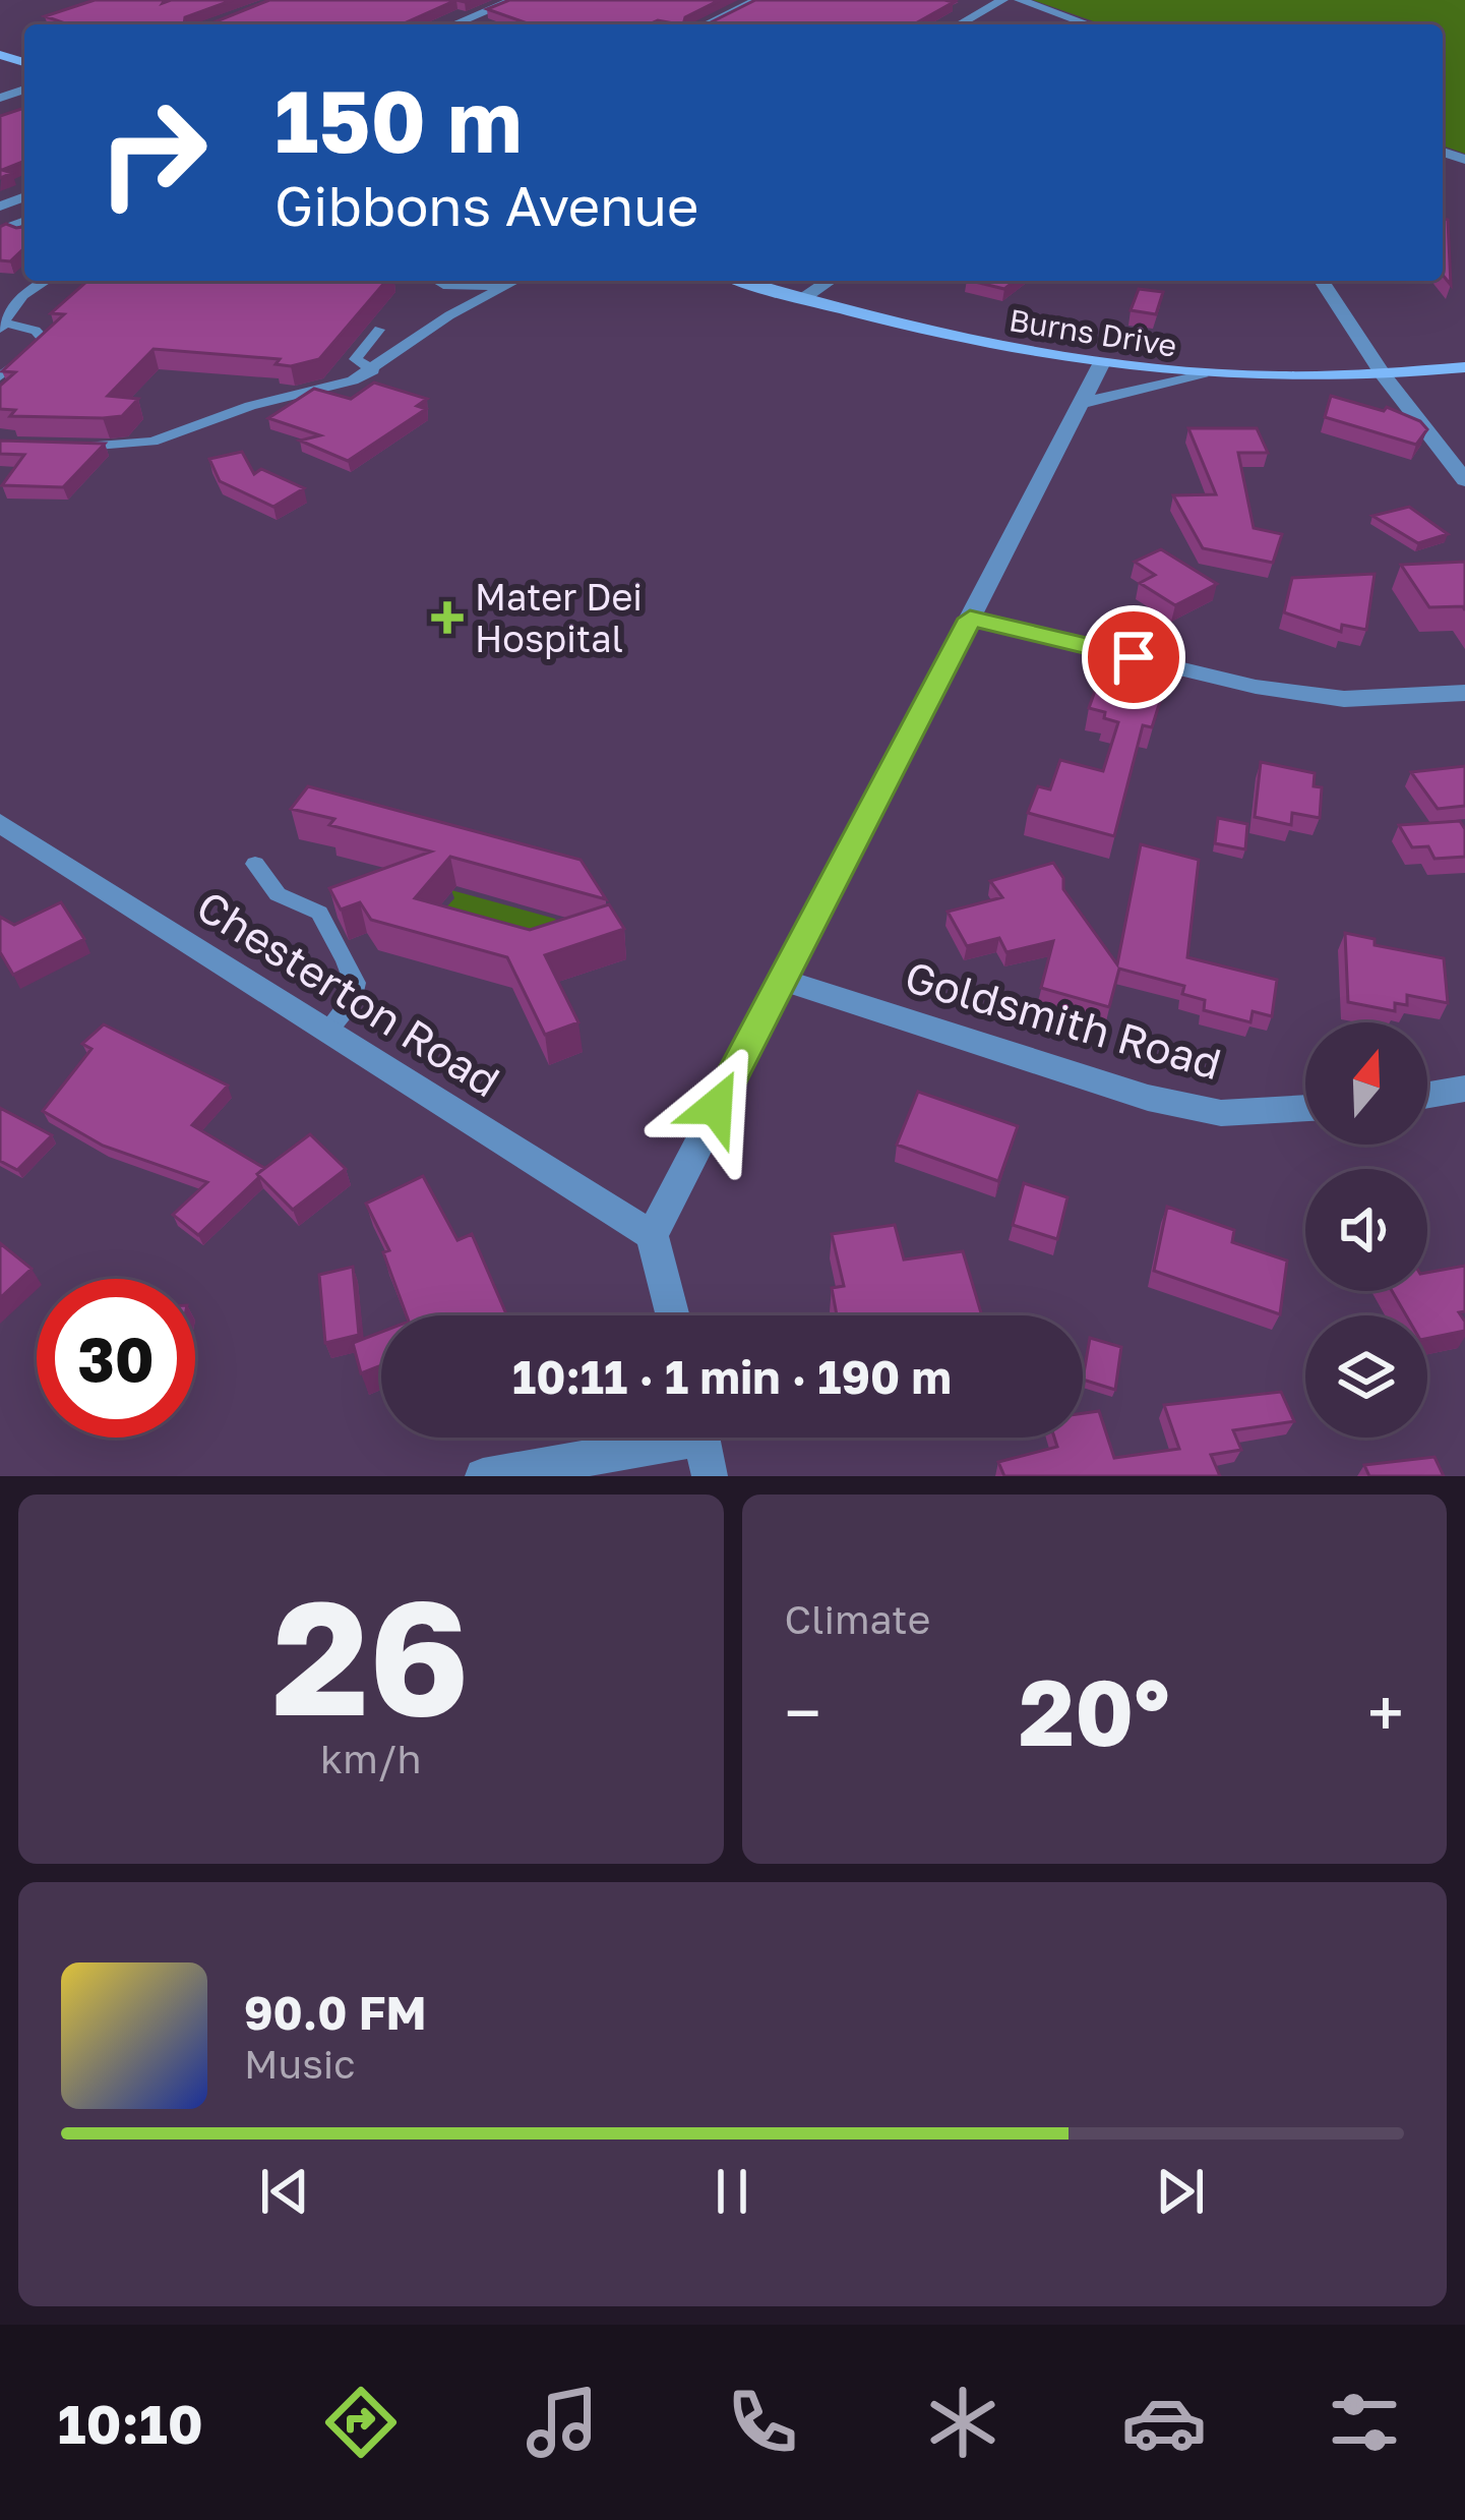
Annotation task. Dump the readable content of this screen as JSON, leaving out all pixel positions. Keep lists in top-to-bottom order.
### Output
{
  "streets": {
    "main road": ["Burns Drive"],
    "street": ["Chesterton Road", "Goldsmith Road"]
  },
  "places": {
    "health": ["Mater Dei Hospital"]
  },
  "north": "top",
  "page": {
    "turn": ["150 m", "Gibbons Avenue"],
    "limit": "30",
    "trip": "10:11 · 1 min · 190 m",
    "tile": [
      ["26", "km/h"],
      "Climate"
    ],
    "heat": ["−", "20°", "+"],
    "song": ["90.0 FM", "Music"],
    "tabs": "10:10"
  }
}
